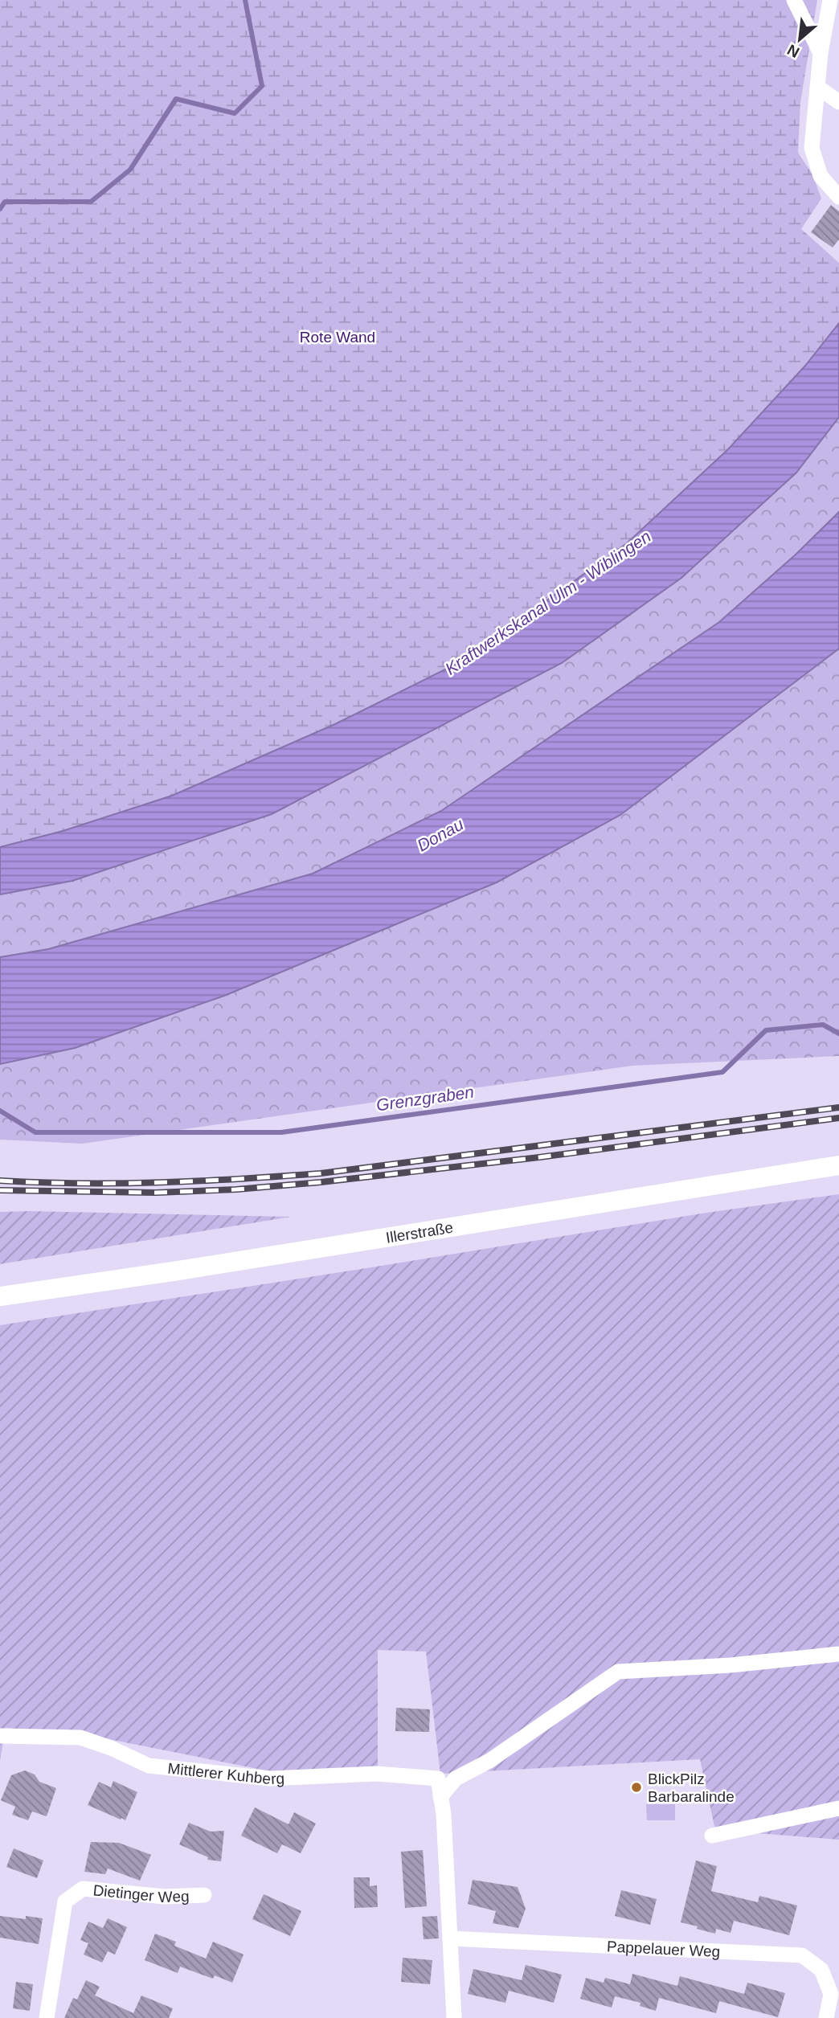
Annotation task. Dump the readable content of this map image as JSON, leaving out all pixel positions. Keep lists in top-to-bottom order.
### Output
{
  "streets": {
    "main road": ["Illerstraße"],
    "street": ["Mittlerer Kuhberg", "Dietinger Weg", "Pappelauer Weg"]
  },
  "water": ["Kraftwerkskanal Ulm - Wiblingen", "Donau", "Grenzgraben"],
  "parks": ["Rote Wand"],
  "places": ["BlickPilz Barbaralinde"],
  "north": "bottom left"
}
